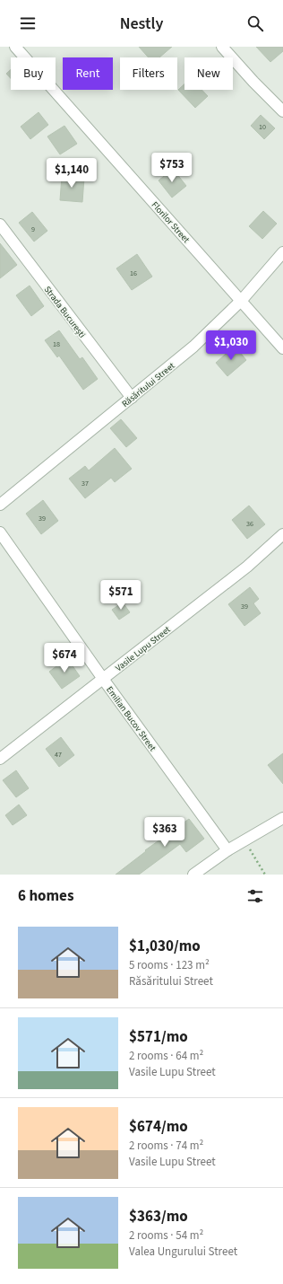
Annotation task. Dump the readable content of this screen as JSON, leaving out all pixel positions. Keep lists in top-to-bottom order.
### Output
{
  "streets": {
    "street": [
      "Florilor Street",
      "Strada București",
      "Răsăritului Street",
      "Vasile Lupu Street",
      "Emilian Bucov Street"
    ]
  },
  "crossings": [
    ["Florilor Street", "Răsăritului Street"],
    ["Strada București", "Răsăritului Street"],
    ["Vasile Lupu Street", "Emilian Bucov Street"]
  ],
  "house_numbers": [
    "10",
    "9",
    "16",
    "18",
    "37",
    "39",
    "36",
    "39",
    "47"
  ],
  "page": {
    "header": "Nestly",
    "chip": [
      "Buy",
      "Rent",
      "Filters",
      "New"
    ],
    "price": [
      "$753",
      "$1,140",
      "$1,030",
      "$571",
      "$674",
      "$363"
    ],
    "heading": "6 homes",
    "list": [
      {
        "name": "$1,030/mo",
        "note": "5 rooms · 123 m² · Răsăritului Street"
      },
      {
        "name": "$571/mo",
        "note": "2 rooms · 64 m² · Vasile Lupu Street"
      },
      {
        "name": "$674/mo",
        "note": "2 rooms · 74 m² · Vasile Lupu Street"
      },
      {
        "name": "$363/mo",
        "note": "2 rooms · 54 m² · Valea Ungurului Street"
      }
    ]
  }
}
